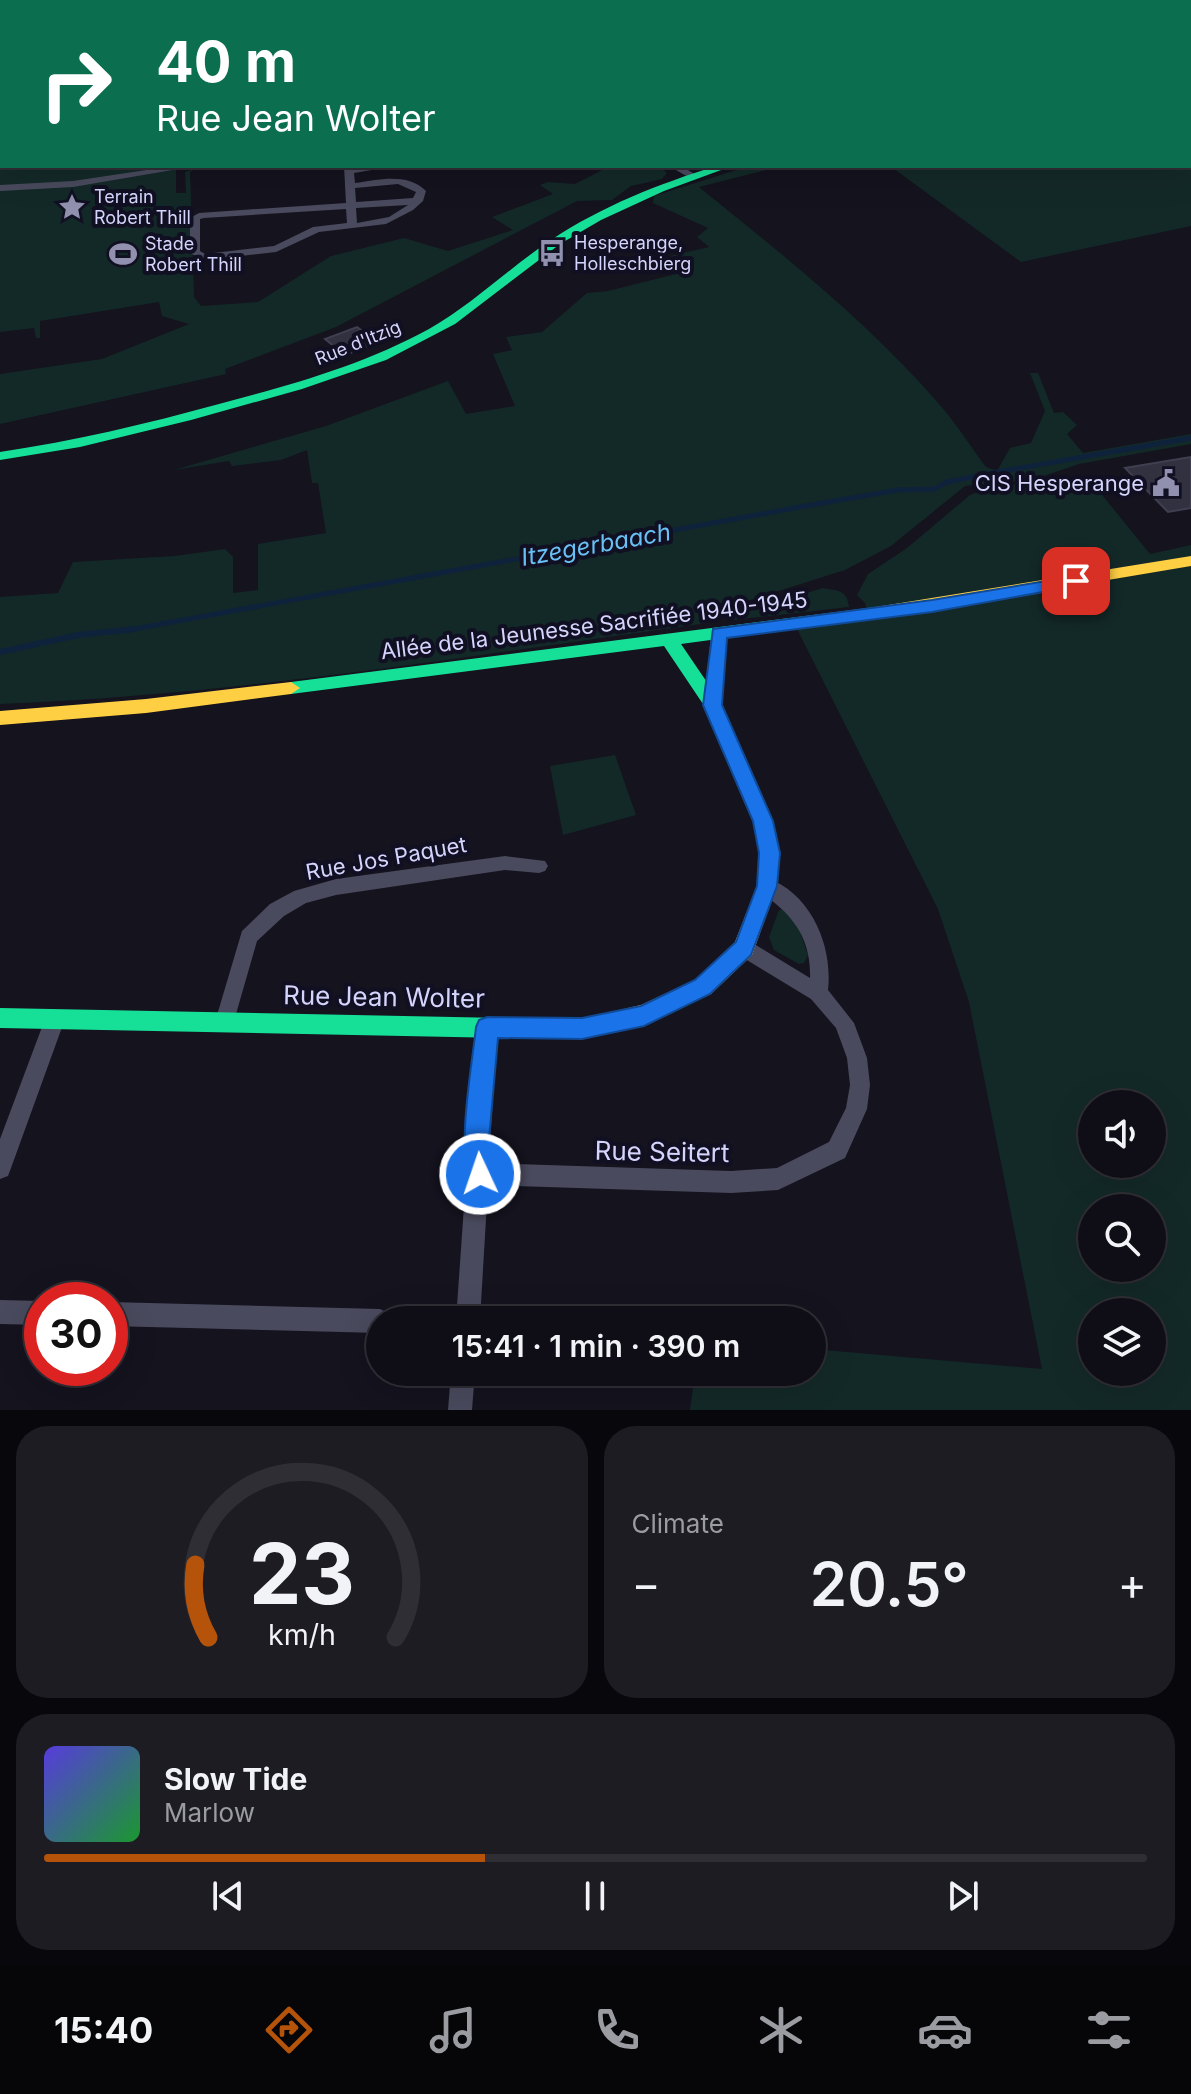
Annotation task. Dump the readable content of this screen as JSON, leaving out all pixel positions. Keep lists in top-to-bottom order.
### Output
{
  "streets": {
    "main road": ["Rue d'Itzig", "Allée de la Jeunesse Sacrifiée 1940-1945", "Rue Jean Wolter"],
    "street": ["Rue Jos Paquet", "Rue Seitert"]
  },
  "crossings": [
    ["Allée de la Jeunesse Sacrifiée 1940-1945", "Rue Jean Wolter"],
    ["Rue Jos Paquet", "Rue Jean Wolter"]
  ],
  "water": ["Itzegerbaach"],
  "places": {
    "place": ["Terrain Robert Thill"],
    "bus stop": ["Hesperange, Holleschbierg"],
    "sports": ["Stade Robert Thill"],
    "public building": ["CIS Hesperange"]
  },
  "page": {
    "turn": ["40 m", "Rue Jean Wolter"],
    "limit": "30",
    "trip": "15:41 · 1 min · 390 m",
    "tile": "Climate",
    "heat": ["−", "20.5°", "+"],
    "song": ["Slow Tide", "Marlow"],
    "tabs": "15:40",
    "gauge": ["23", "km/h"]
  }
}
